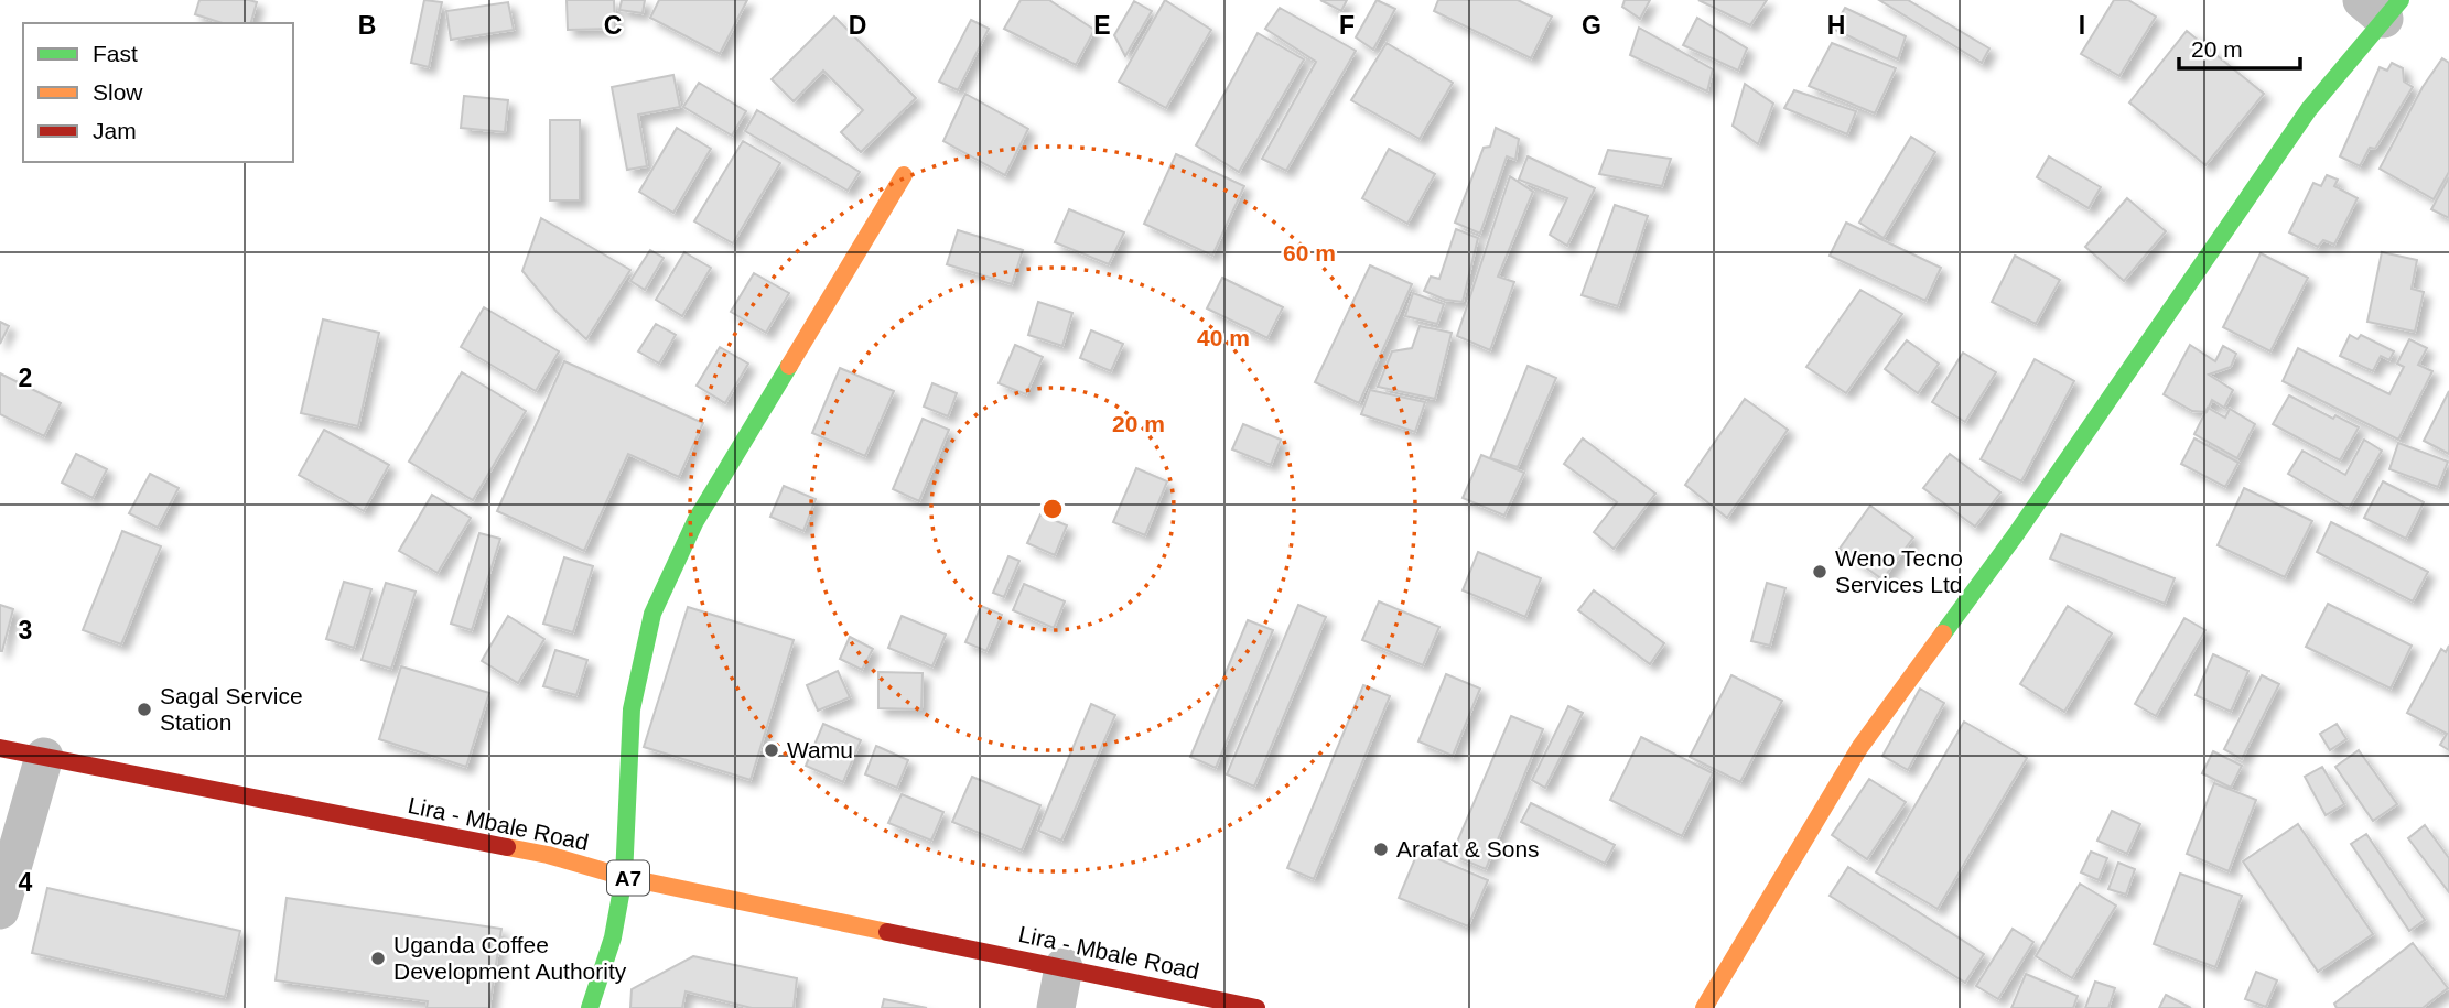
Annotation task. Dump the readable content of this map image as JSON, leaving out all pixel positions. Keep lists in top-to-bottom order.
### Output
{
  "streets": {
    "street": ["Lira - Mbale Road", "A7"]
  },
  "places": [
    "Weno Tecno Services Ltd",
    "Sagal Service Station",
    "Wamu",
    "Arafat & Sons",
    "Uganda Coffee Development Authority"
  ],
  "legend": ["Fast", "Slow", "Jam"],
  "scale_bar": "20 m",
  "grid": {
    "columns": [
      "B",
      "C",
      "D",
      "E",
      "F",
      "G",
      "H",
      "I"
    ],
    "rows": ["2", "3", "4"]
  },
  "rings": ["60 m", "40 m", "20 m"]
}
